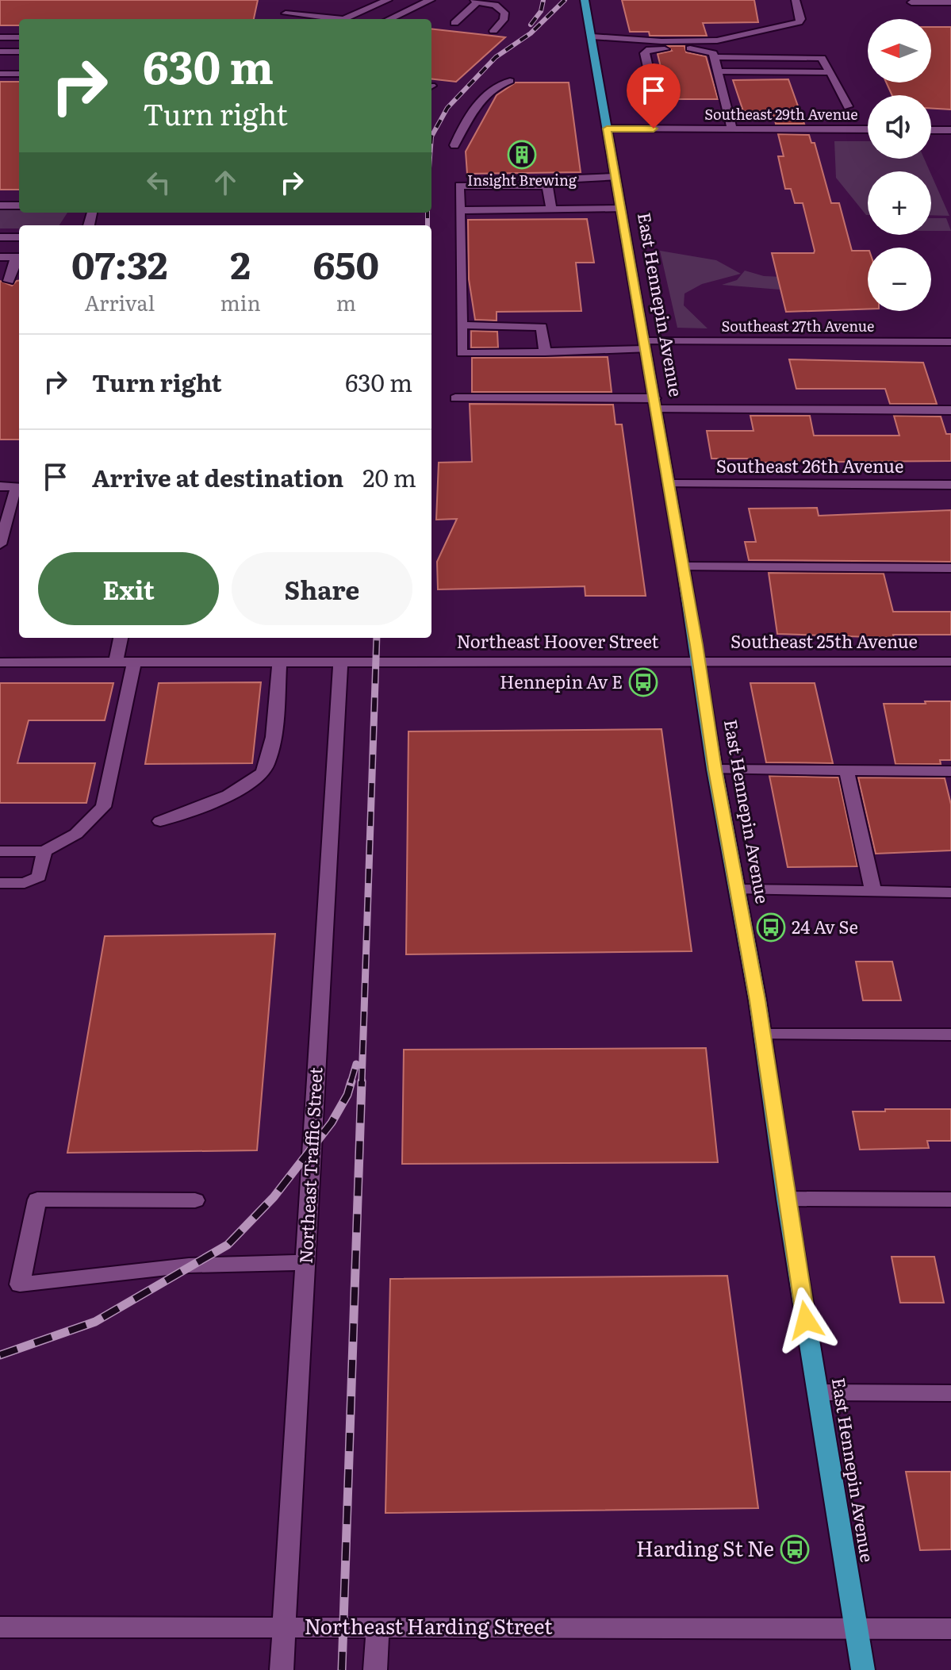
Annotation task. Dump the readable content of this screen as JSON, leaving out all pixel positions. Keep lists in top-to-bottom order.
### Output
{
  "streets": {
    "main road": ["East Hennepin Avenue"],
    "street": [
      "Southeast 29th Avenue",
      "Southeast 27th Avenue",
      "Southeast 26th Avenue",
      "Northeast Hoover Street",
      "Southeast 25th Avenue",
      "Northeast Traffic Street",
      "Northeast Harding Street"
    ]
  },
  "crossings": [
    ["Southeast 29th Avenue", "East Hennepin Avenue"],
    ["East Hennepin Avenue", "Southeast 27th Avenue"],
    ["East Hennepin Avenue", "Southeast 26th Avenue"],
    ["East Hennepin Avenue", "Northeast Hoover Street"],
    ["East Hennepin Avenue", "Southeast 25th Avenue"],
    ["East Hennepin Avenue", "Northeast Harding Street"],
    ["Northeast Hoover Street", "Southeast 25th Avenue"],
    ["Northeast Hoover Street", "Northeast Traffic Street"],
    ["Northeast Traffic Street", "Northeast Harding Street"]
  ],
  "places": {
    "building": ["Insight Brewing"],
    "bus stop": ["Hennepin Av E", "24 Av Se", "Harding St Ne"]
  },
  "north": "left",
  "page": {
    "map_buttons": ["+", "−"],
    "turn": ["630 m", "Turn right"],
    "eta": [
      "07:32",
      "Arrival",
      "2",
      "min",
      "650",
      "m"
    ],
    "list": [
      {
        "name": "Turn right",
        "value": "630 m"
      },
      {
        "name": "Arrive at destination",
        "value": "20 m"
      }
    ],
    "buttons": ["Exit", "Share"]
  }
}
